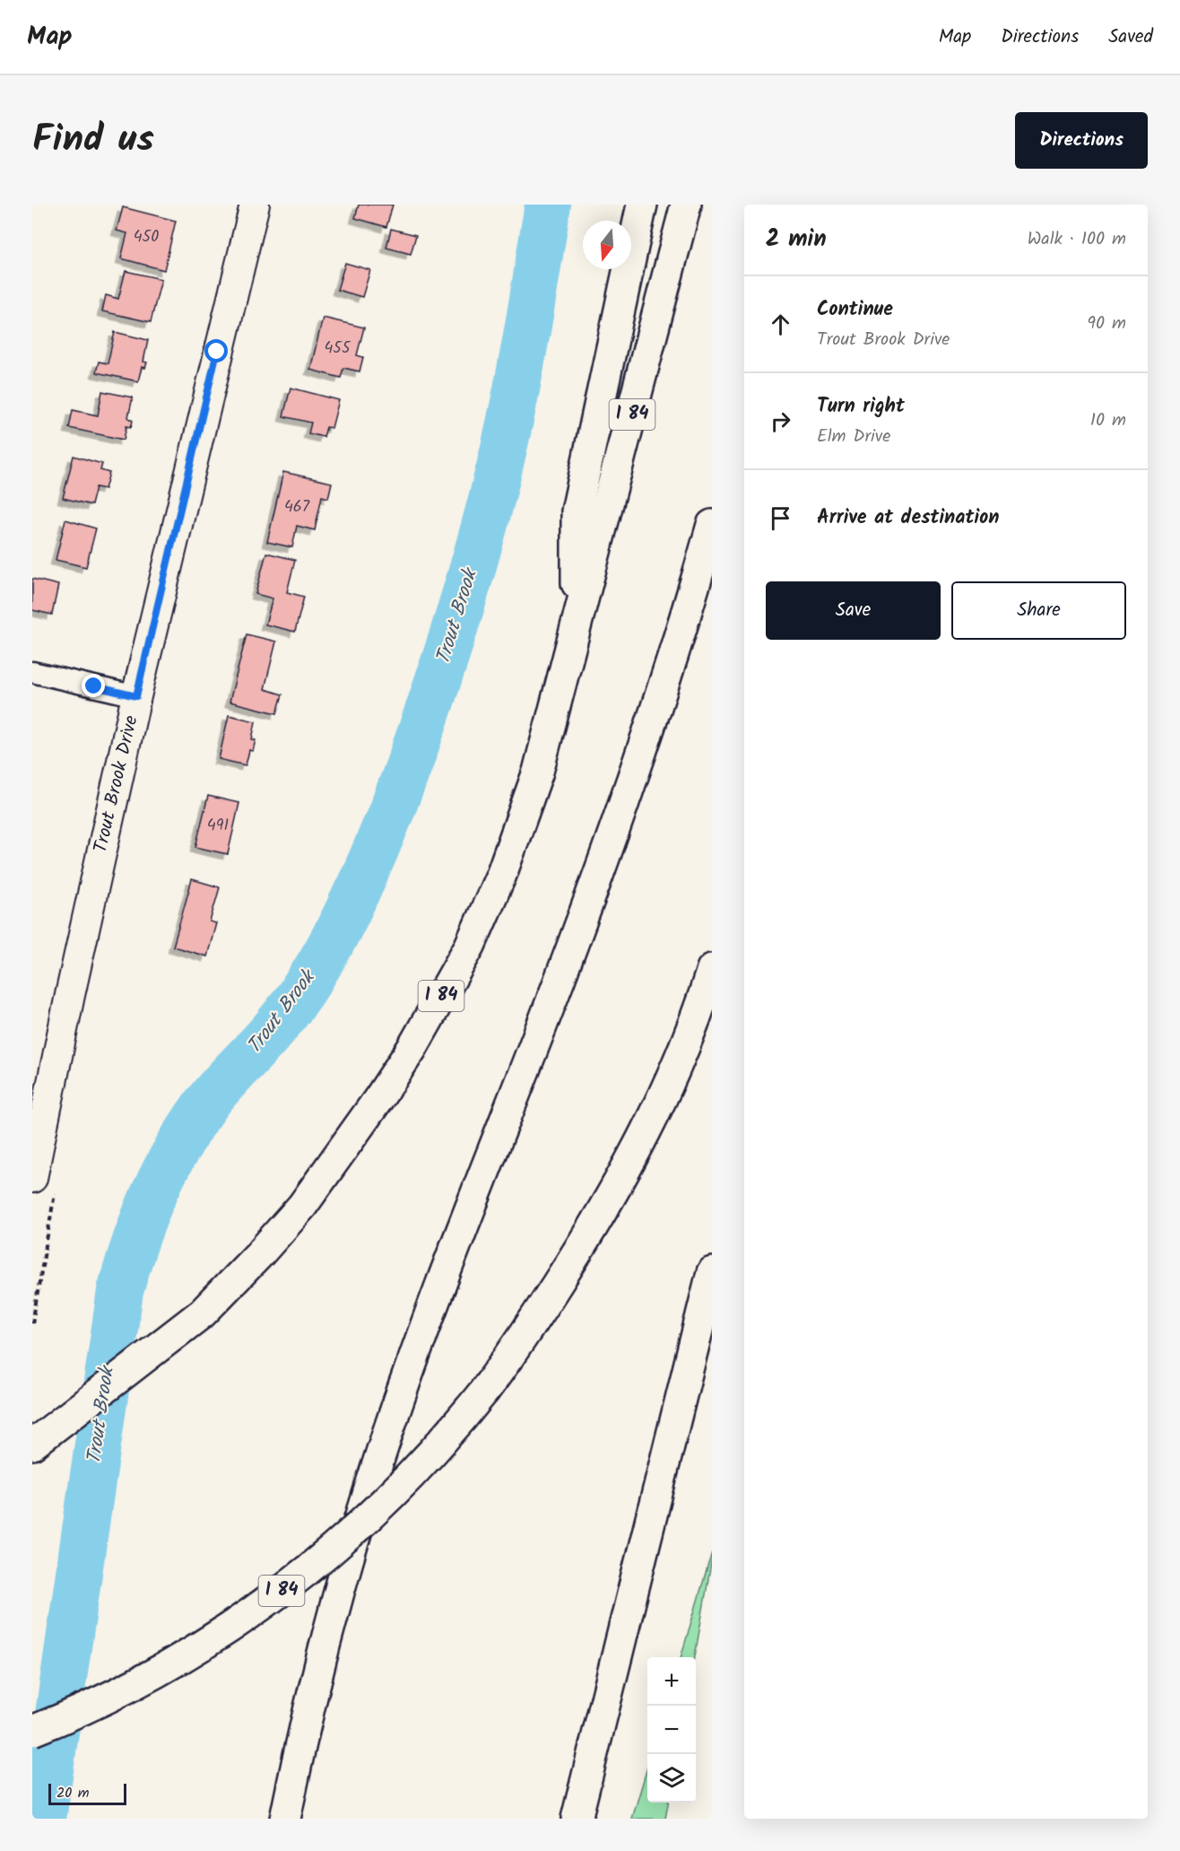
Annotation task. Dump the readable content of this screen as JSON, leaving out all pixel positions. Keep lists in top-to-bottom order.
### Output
{
  "streets": {
    "highway": ["I 84"],
    "main road": ["Trout Brook Drive"]
  },
  "water": ["Trout Brook"],
  "house_numbers": [
    "450",
    "455",
    "467",
    "491"
  ],
  "scale_bar": "20 m",
  "north": "bottom",
  "page": {
    "header": "Map",
    "nav": ["Map", "Directions", "Saved"],
    "title": "Find us",
    "buttons": [
      "Directions",
      ["Save", "Share"]
    ],
    "heading": ["2 min", "Walk · 100 m"],
    "list": [
      ["Continue", "Trout Brook Drive", "90 m"],
      ["Turn right", "Elm Drive", "10 m"],
      "Arrive at destination"
    ],
    "map_buttons": ["+", "−"],
    "scale": "20 m"
  }
}
